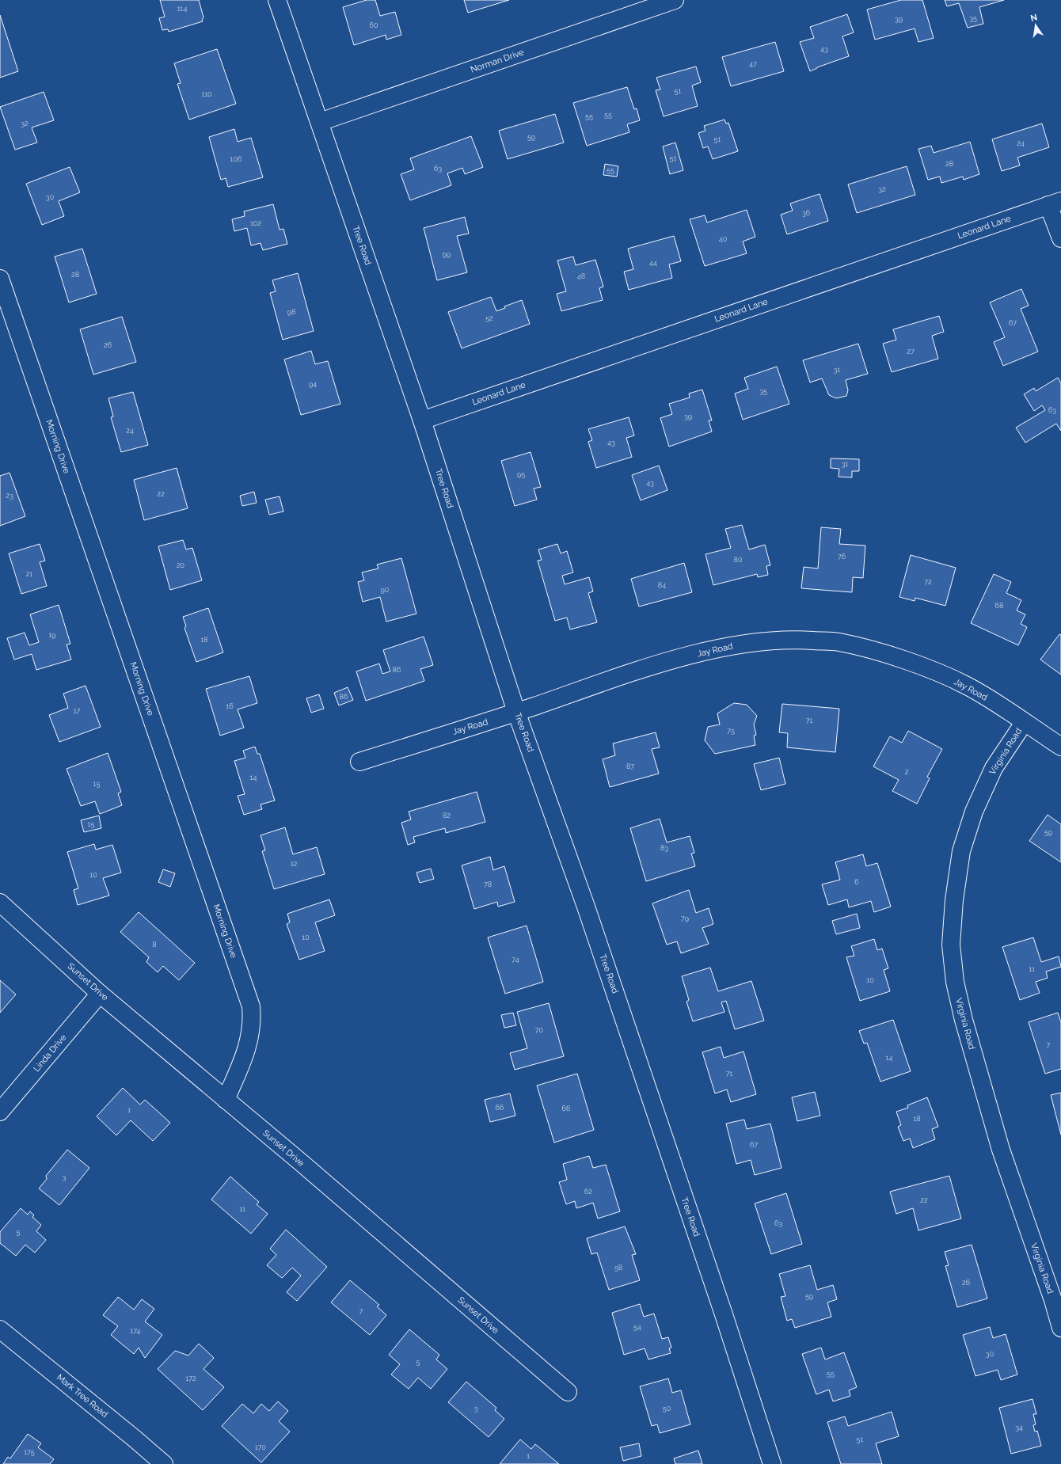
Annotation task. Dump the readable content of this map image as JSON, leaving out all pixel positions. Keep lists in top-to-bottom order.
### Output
{
  "streets": {
    "street": [
      "Norman Drive",
      "Leonard Lane",
      "Tree Road",
      "Morning Drive",
      "Jay Road",
      "Virginia Road",
      "Sunset Drive",
      "Linda Drive",
      "Mark Tree Road"
    ]
  },
  "crossings": [
    ["Norman Drive", "Tree Road"],
    ["Leonard Lane", "Tree Road"],
    ["Tree Road", "Jay Road"],
    ["Morning Drive", "Sunset Drive"],
    ["Jay Road", "Virginia Road"],
    ["Sunset Drive", "Linda Drive"]
  ],
  "house_numbers": [
    "114",
    "35",
    "39",
    "60",
    "43",
    "47",
    "51",
    "110",
    "55",
    "55",
    "32",
    "59",
    "51",
    "24",
    "51",
    "106",
    "28",
    "63",
    "55",
    "32",
    "30",
    "36",
    "102",
    "40",
    "99",
    "44",
    "28",
    "48",
    "98",
    "52",
    "67",
    "26",
    "27",
    "31",
    "94",
    "35",
    "63",
    "39",
    "24",
    "43",
    "31",
    "95",
    "43",
    "22",
    "23",
    "76",
    "80",
    "20",
    "21",
    "72",
    "84",
    "90",
    "68",
    "19",
    "18",
    "86",
    "86",
    "16",
    "17",
    "71",
    "75",
    "87",
    "2",
    "14",
    "15",
    "82",
    "15",
    "59",
    "83",
    "12",
    "10",
    "6",
    "78",
    "79",
    "10",
    "8",
    "74",
    "11",
    "10",
    "70",
    "7",
    "14",
    "71",
    "66",
    "66",
    "1",
    "18",
    "67",
    "3",
    "62",
    "22",
    "11",
    "63",
    "5",
    "58",
    "26",
    "59",
    "7",
    "54",
    "174",
    "30",
    "5",
    "55",
    "172",
    "3",
    "50",
    "34",
    "51",
    "170",
    "175",
    "1"
  ],
  "north": "top"
}
